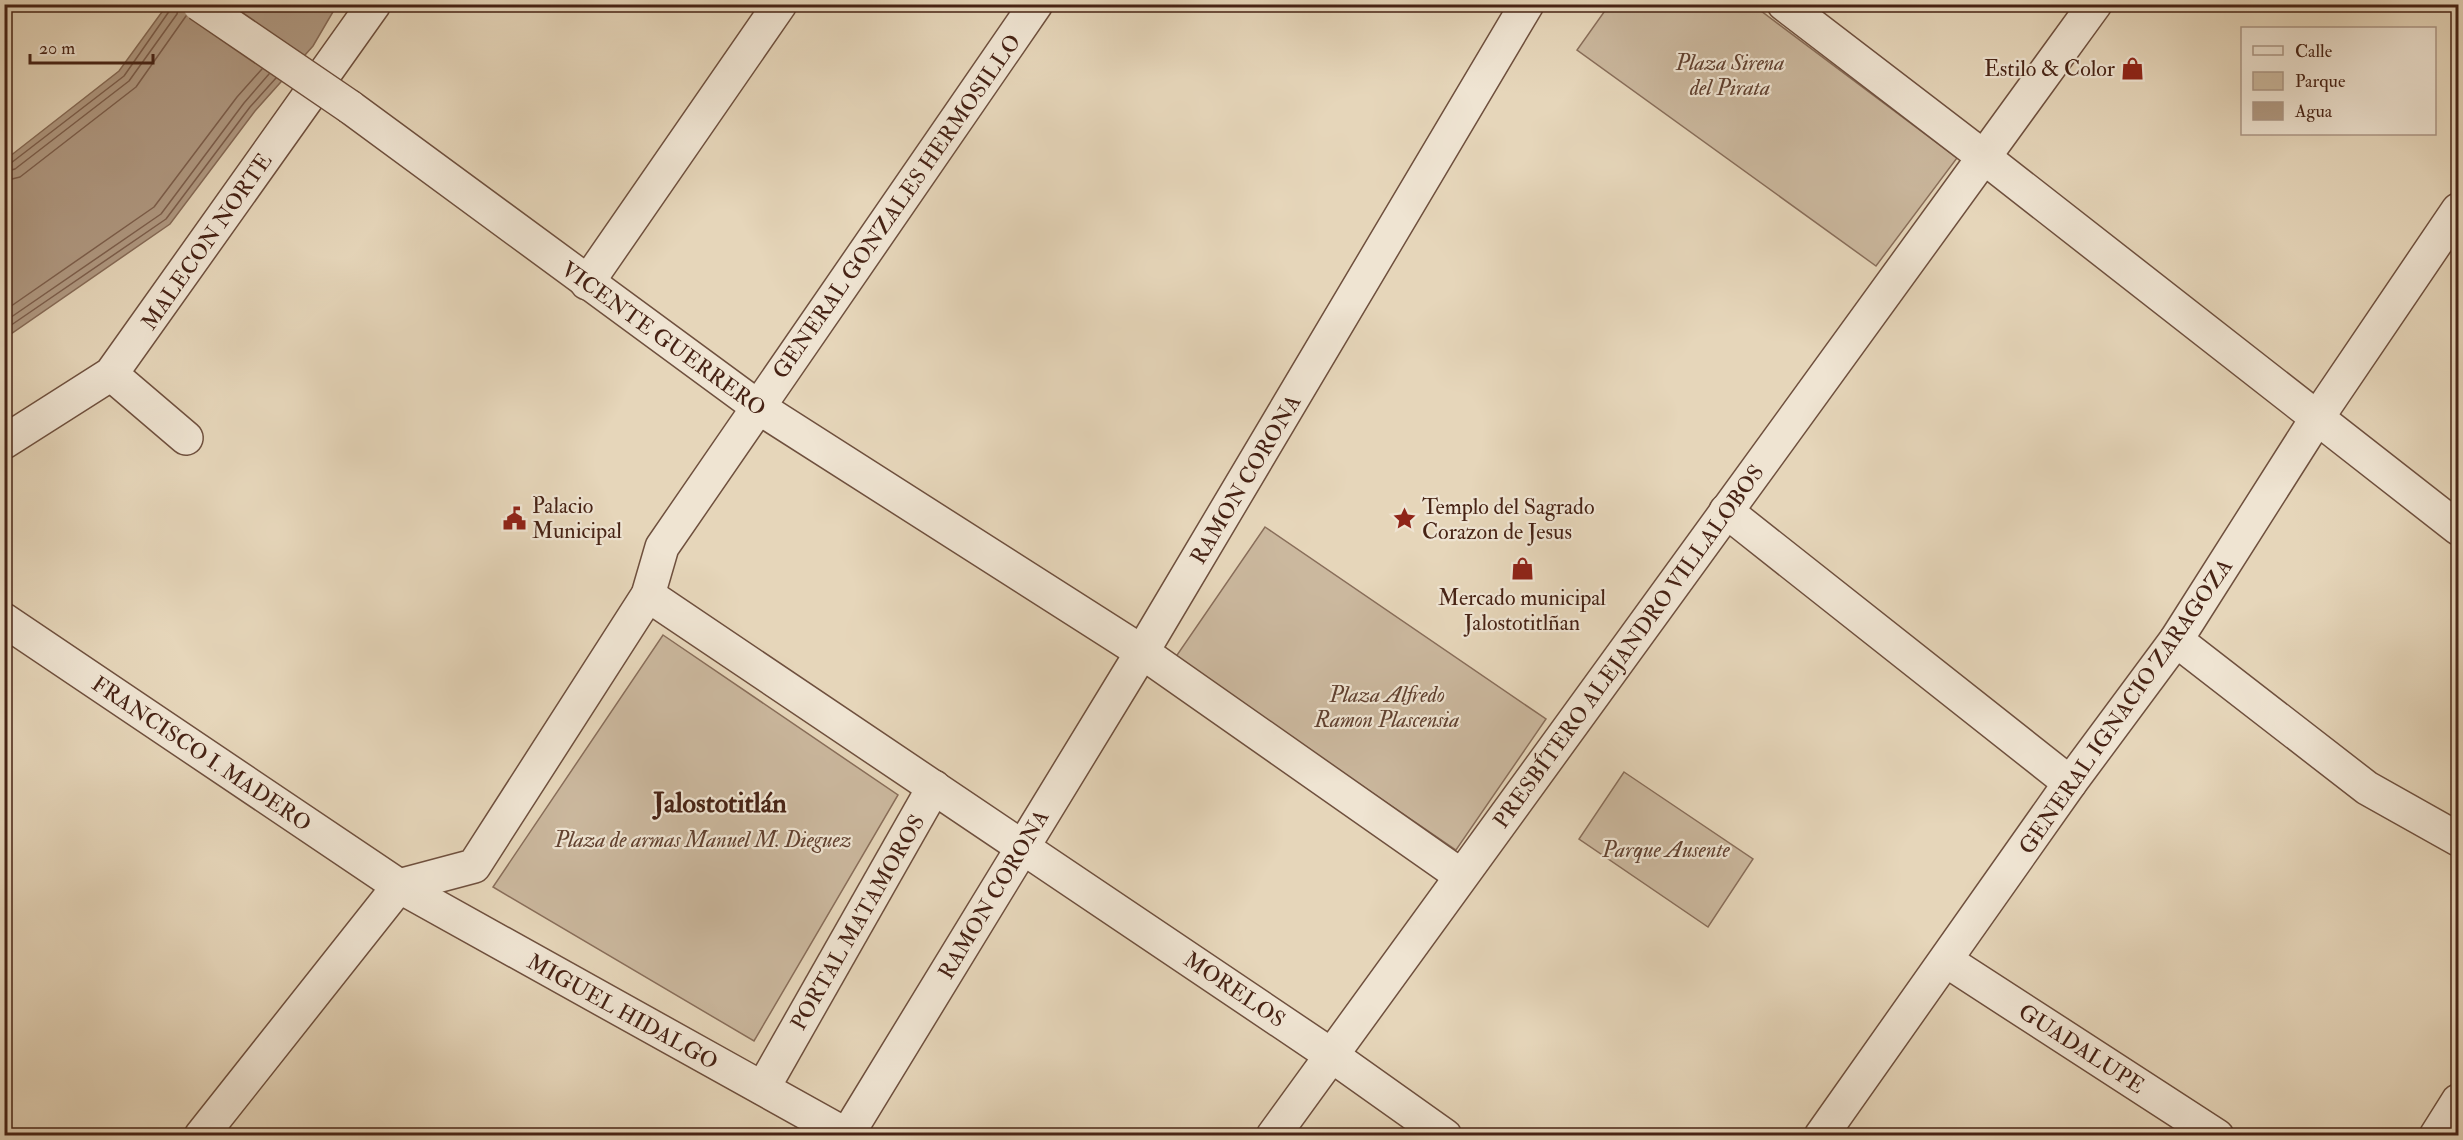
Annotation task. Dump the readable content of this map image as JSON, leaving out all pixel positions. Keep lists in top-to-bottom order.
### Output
{
  "streets": {
    "street": [
      "GENERAL GONZALES HERMOSILLO",
      "MALECON NORTE",
      "VICENTE GUERRERO",
      "RAMON CORONA",
      "PRESBÍTERO ALEJANDRO VILLALOBOS",
      "GENERAL IGNACIO ZARAGOZA",
      "FRANCISCO I. MADERO",
      "PORTAL MATAMOROS",
      "MORELOS",
      "MIGUEL HIDALGO",
      "GUADALUPE"
    ]
  },
  "crossings": [
    ["GENERAL GONZALES HERMOSILLO", "VICENTE GUERRERO"],
    ["GENERAL GONZALES HERMOSILLO", "FRANCISCO I. MADERO"],
    ["GENERAL GONZALES HERMOSILLO", "MORELOS"],
    ["GENERAL GONZALES HERMOSILLO", "MIGUEL HIDALGO"],
    ["VICENTE GUERRERO", "RAMON CORONA"],
    ["VICENTE GUERRERO", "PRESBÍTERO ALEJANDRO VILLALOBOS"],
    ["RAMON CORONA", "MORELOS"],
    ["RAMON CORONA", "MIGUEL HIDALGO"],
    ["PRESBÍTERO ALEJANDRO VILLALOBOS", "MORELOS"],
    ["GENERAL IGNACIO ZARAGOZA", "GUADALUPE"],
    ["FRANCISCO I. MADERO", "MIGUEL HIDALGO"],
    ["PORTAL MATAMOROS", "MORELOS"],
    ["PORTAL MATAMOROS", "MIGUEL HIDALGO"]
  ],
  "districts": ["Jalostotitlán"],
  "parks": [
    "Plaza Sirena del Pirata",
    "Plaza Alfredo Ramon Plascensia",
    "Plaza de armas Manuel M. Dieguez",
    "Parque Ausente"
  ],
  "places": {
    "shop": ["Estilo & Color", "Mercado municipal Jalostotitlñan"],
    "public building": ["Palacio Municipal"],
    "place": ["Templo del Sagrado Corazon de Jesus"]
  },
  "legend": ["Calle", "Parque", "Agua"],
  "scale_bar": "20 m"
}
